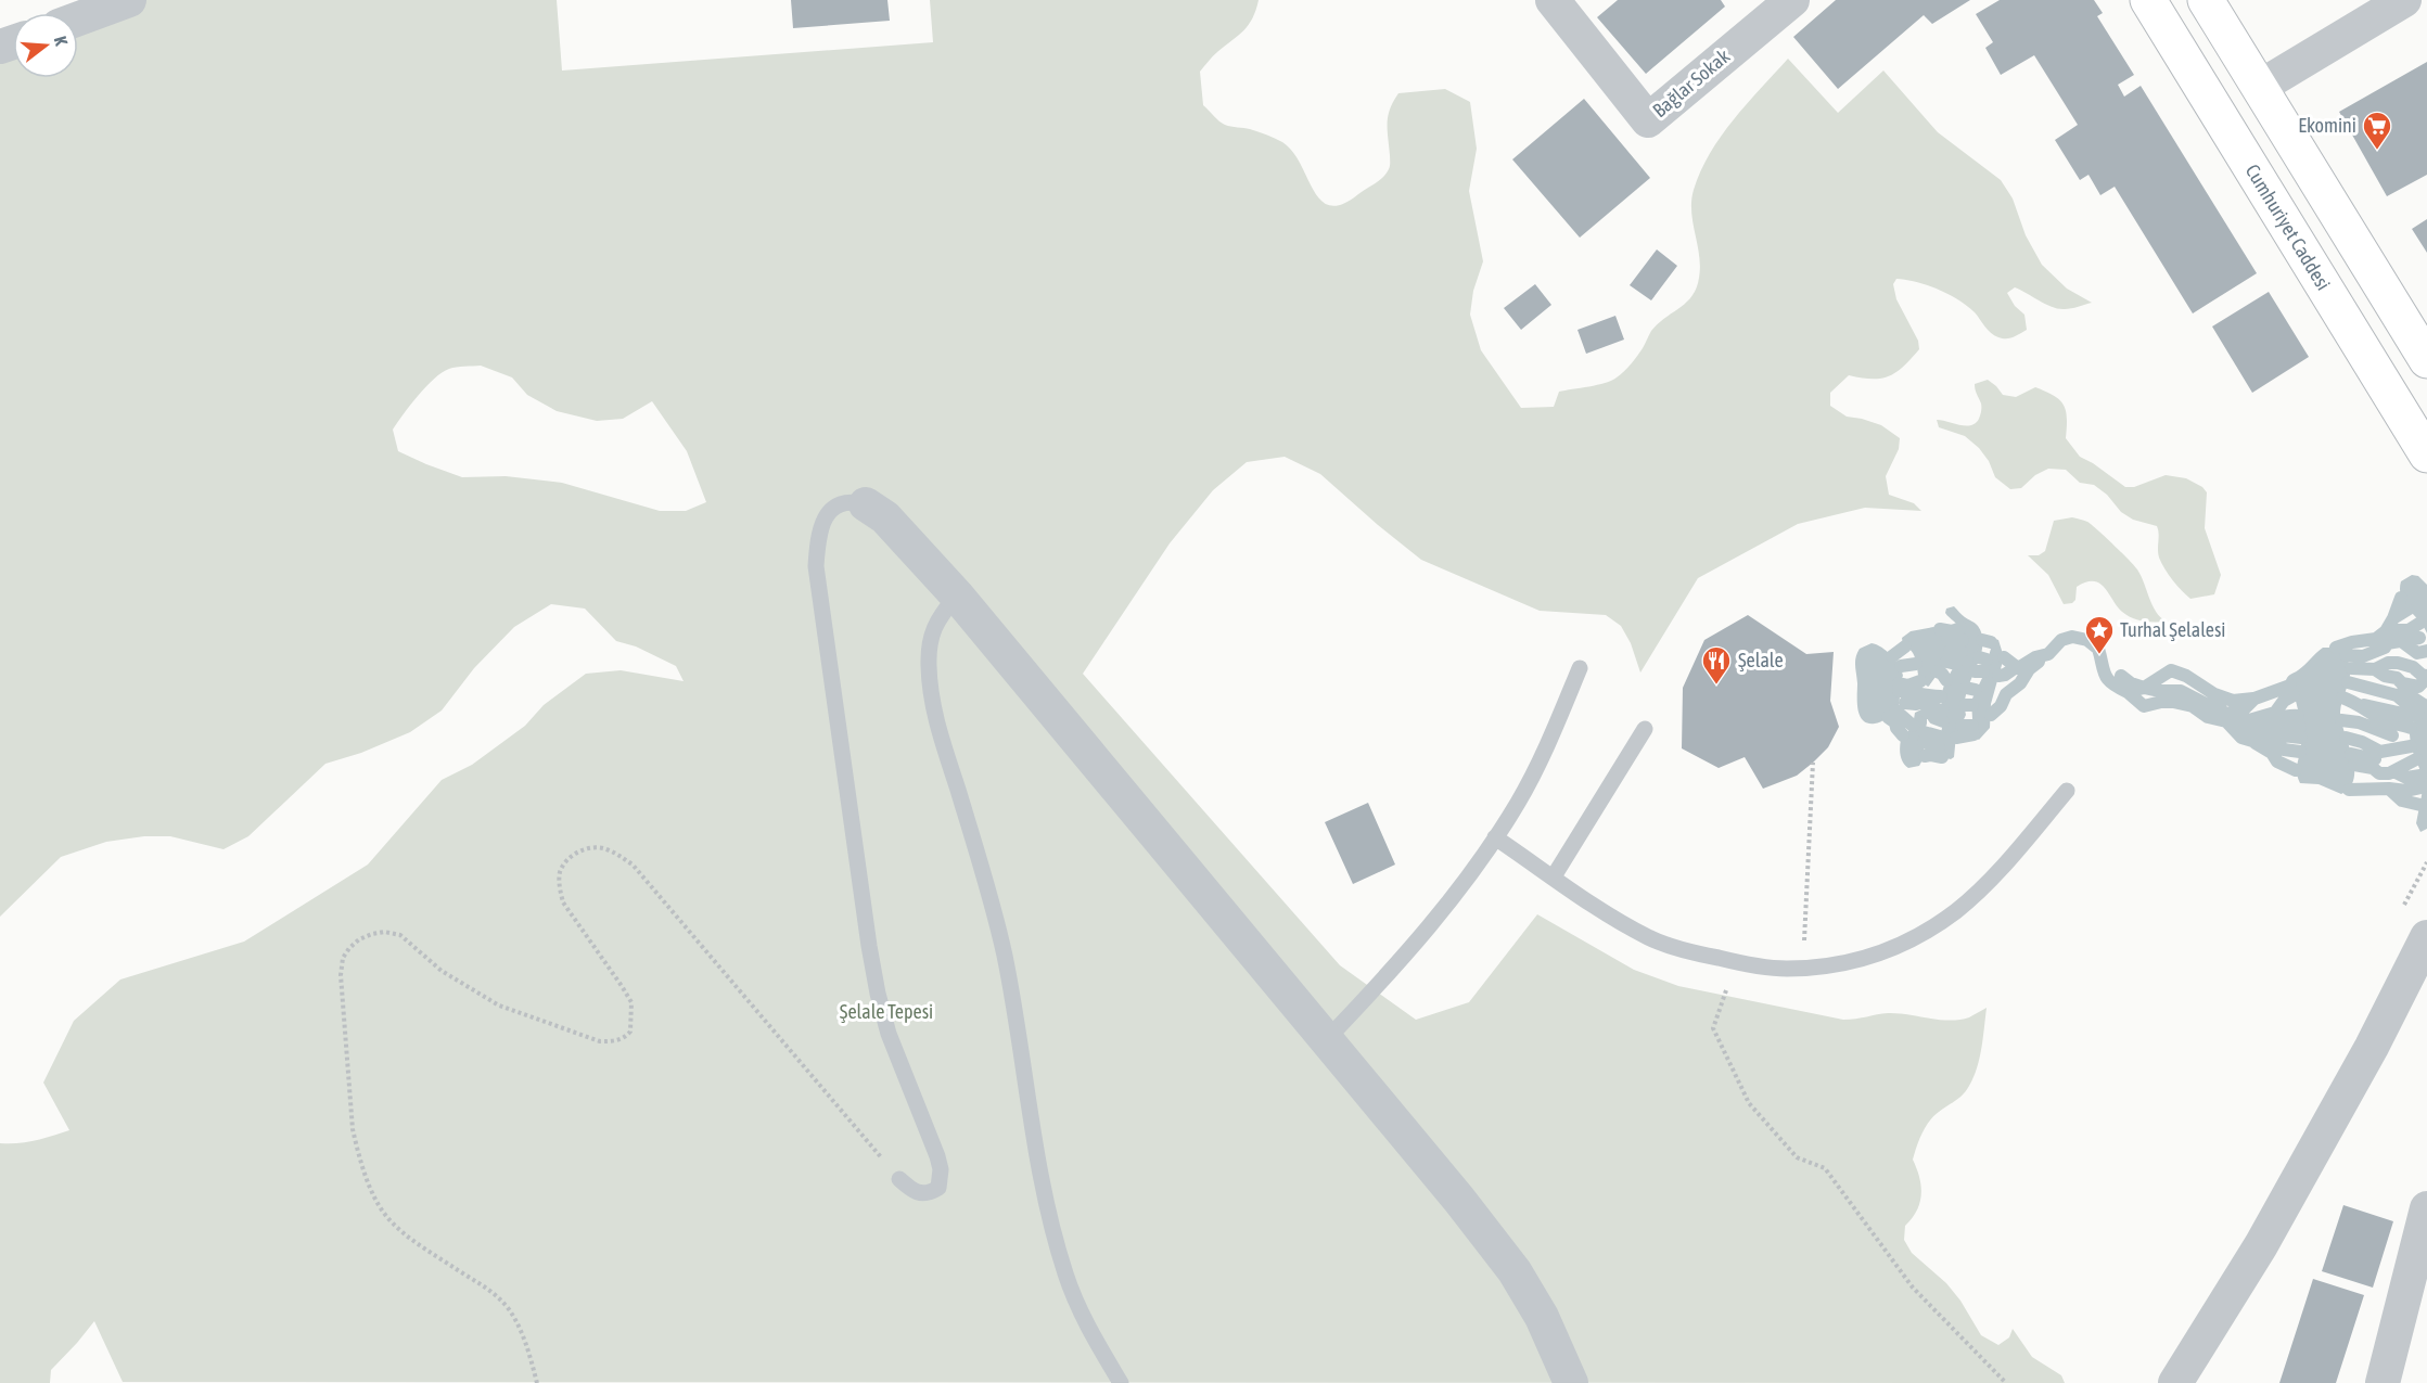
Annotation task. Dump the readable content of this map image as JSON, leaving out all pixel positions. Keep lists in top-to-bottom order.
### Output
{
  "streets": {
    "highway": ["Cumhuriyet Caddesi"],
    "street": ["Bağlar Sokak"]
  },
  "parks": ["Şelale Tepesi"],
  "places": {
    "supermarket": ["Ekomini"],
    "place": ["Turhal Şelalesi"],
    "restaurant": ["Şelale"]
  },
  "north": "right"
}
